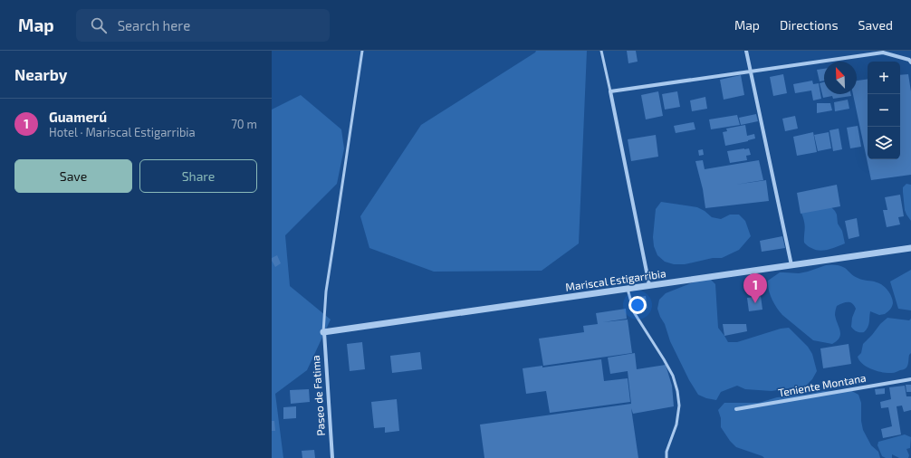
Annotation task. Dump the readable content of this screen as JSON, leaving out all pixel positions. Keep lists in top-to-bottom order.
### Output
{
  "streets": {
    "street": ["Mariscal Estigarribia", "Teniente Montana", "Paseo de Fatima"]
  },
  "crossings": [
    ["Mariscal Estigarribia", "Paseo de Fatima"]
  ],
  "north": "top left",
  "page": {
    "header": "Map",
    "search": "Search here",
    "nav": ["Map", "Directions", "Saved"],
    "heading": "Nearby",
    "map_buttons": ["+", "−"],
    "list": [
      {
        "mark": "1",
        "name": "Guamerú",
        "note": "Hotel · Mariscal Estigarribia",
        "value": "70 m"
      }
    ],
    "buttons": ["Save", "Share"],
    "pins": "1"
  }
}
